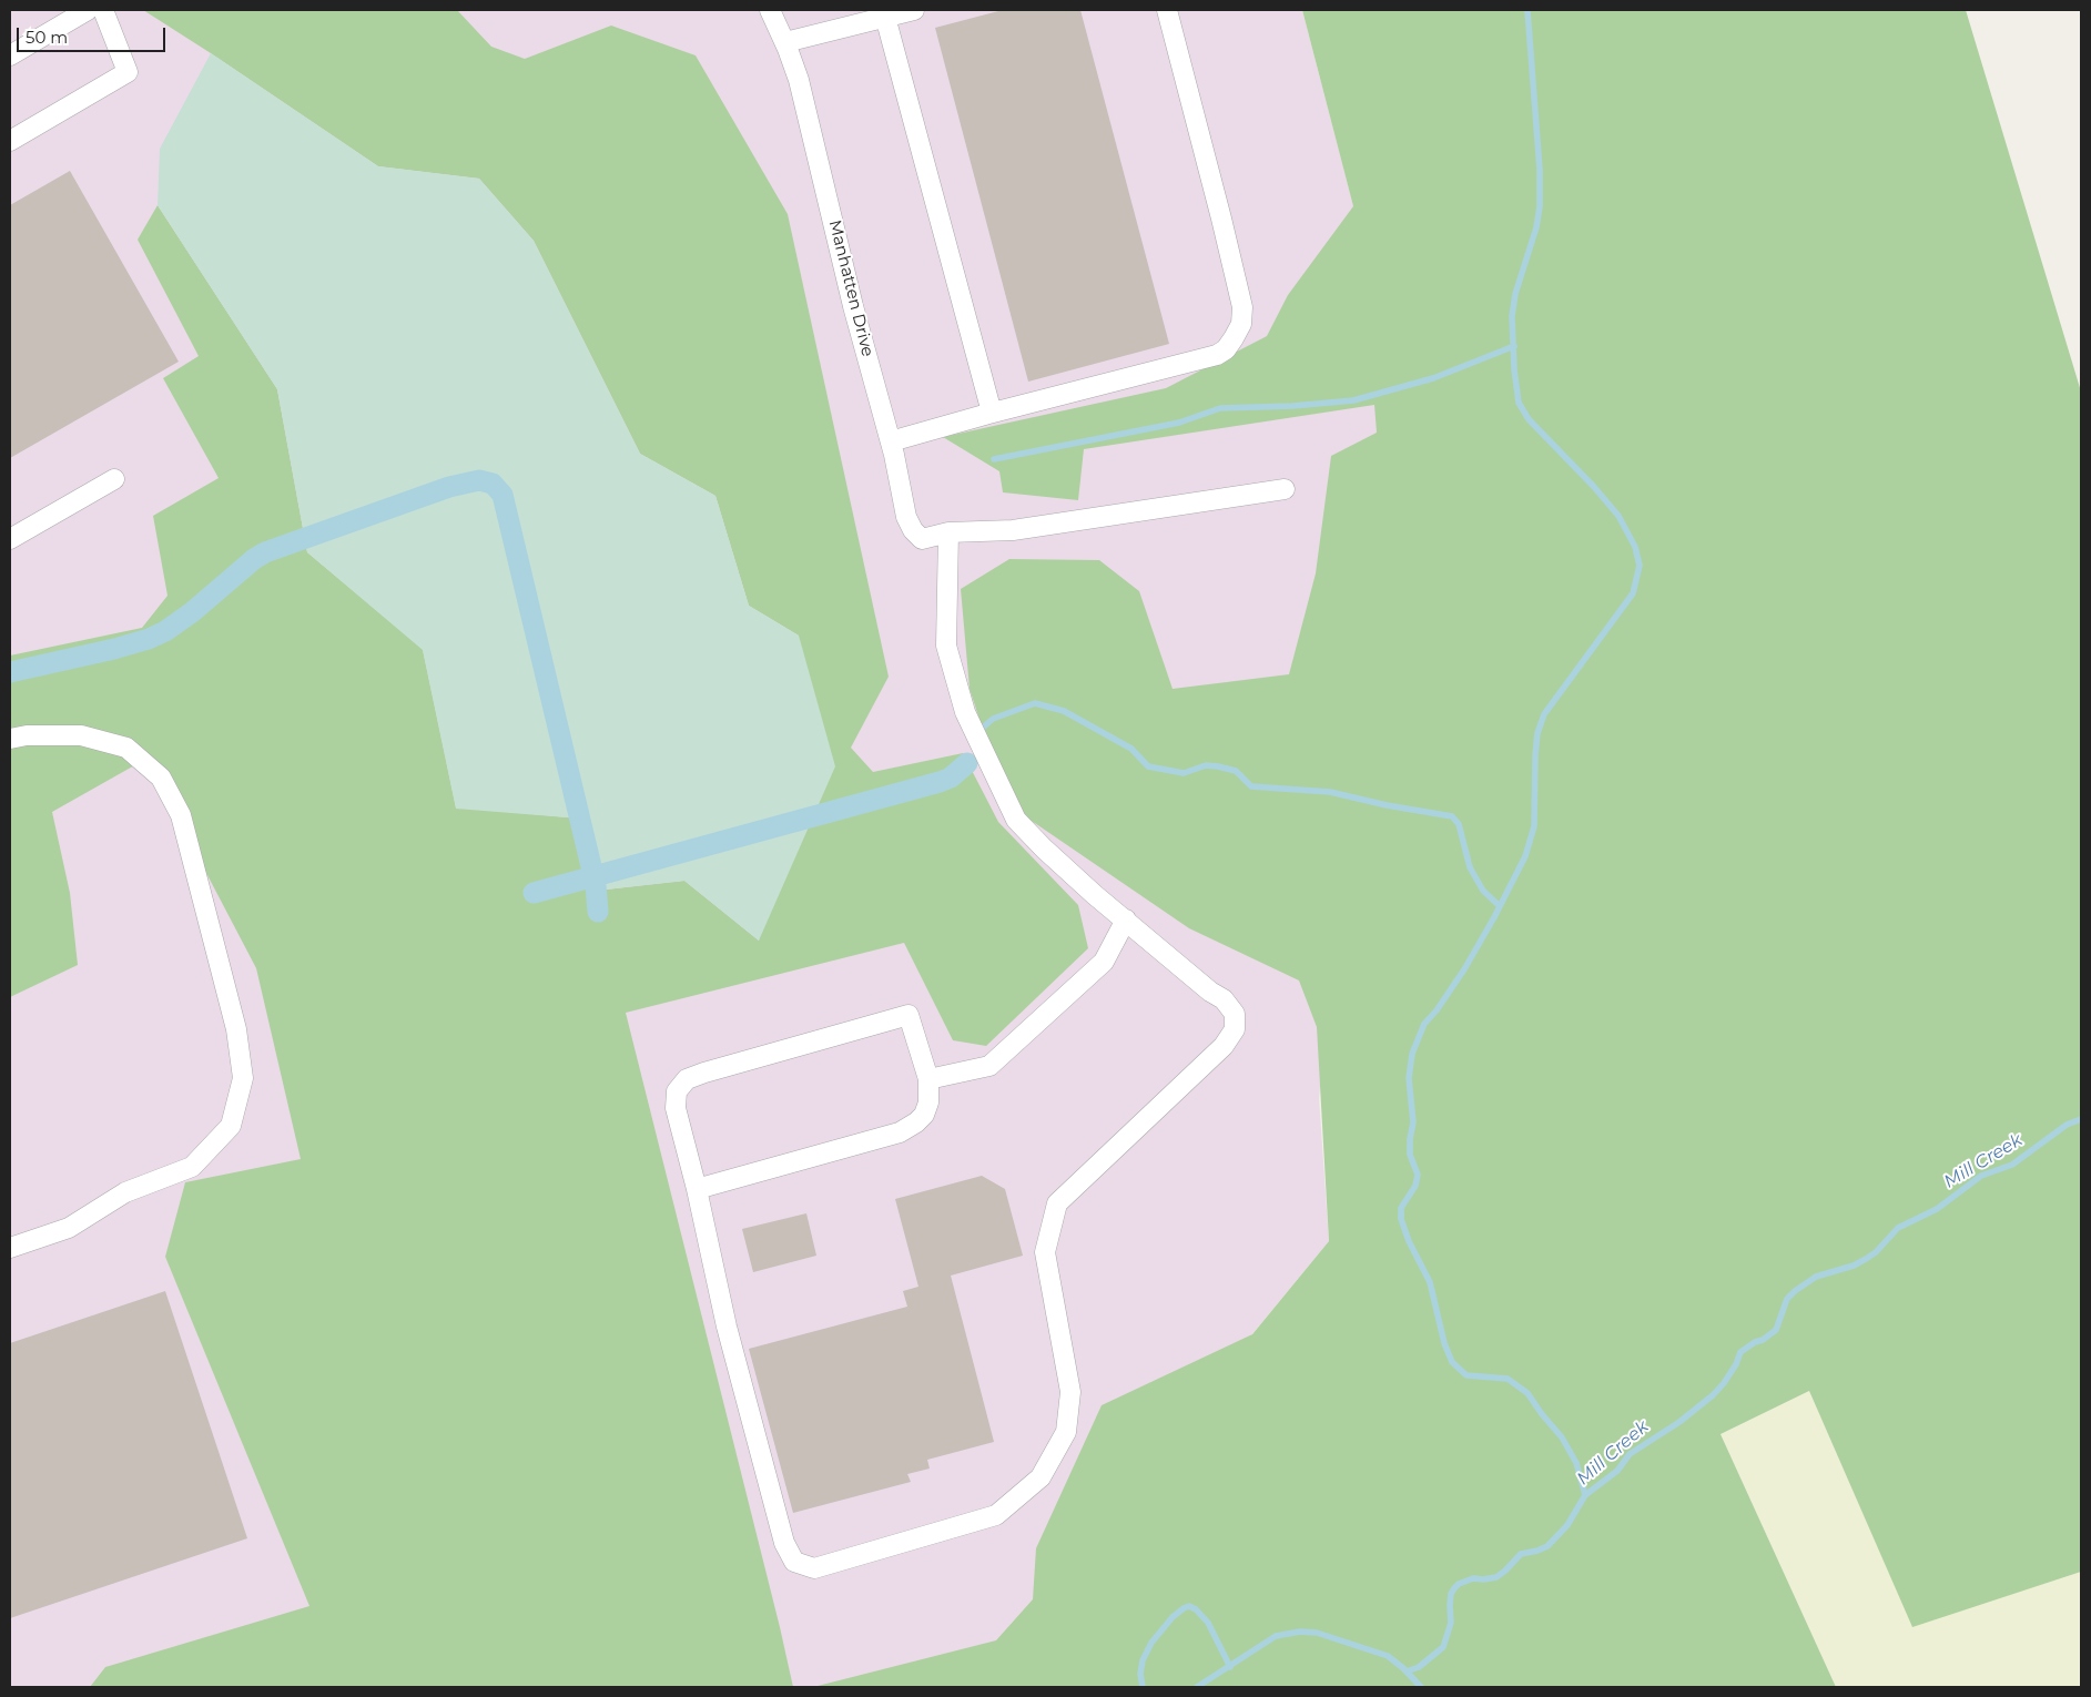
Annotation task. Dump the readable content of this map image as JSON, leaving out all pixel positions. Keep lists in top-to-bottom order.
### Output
{
  "streets": {
    "street": ["Manhatten Drive"]
  },
  "water": ["Mill Creek"],
  "scale_bar": "50 m"
}
